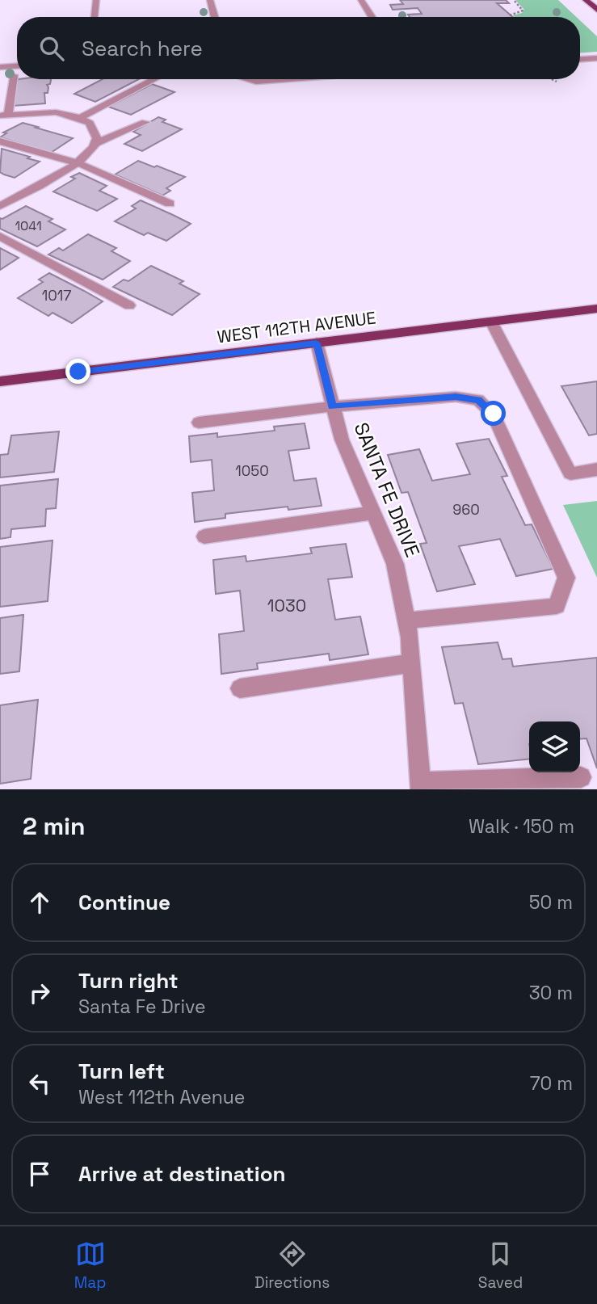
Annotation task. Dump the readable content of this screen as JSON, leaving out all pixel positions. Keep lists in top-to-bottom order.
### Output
{
  "streets": {
    "main road": ["WEST 112TH AVENUE"],
    "street": ["SANTA FE DRIVE"]
  },
  "crossings": [
    ["WEST 112TH AVENUE", "SANTA FE DRIVE"]
  ],
  "house_numbers": [
    "1041",
    "1017",
    "1050",
    "960",
    "1030"
  ],
  "page": {
    "search": "Search here",
    "heading": ["2 min", "Walk · 150 m"],
    "list": [
      ["Continue", "50 m"],
      ["Turn right", "Santa Fe Drive", "30 m"],
      ["Turn left", "West 112th Avenue", "70 m"],
      "Arrive at destination"
    ],
    "nav": ["Map", "Directions", "Saved"]
  }
}
